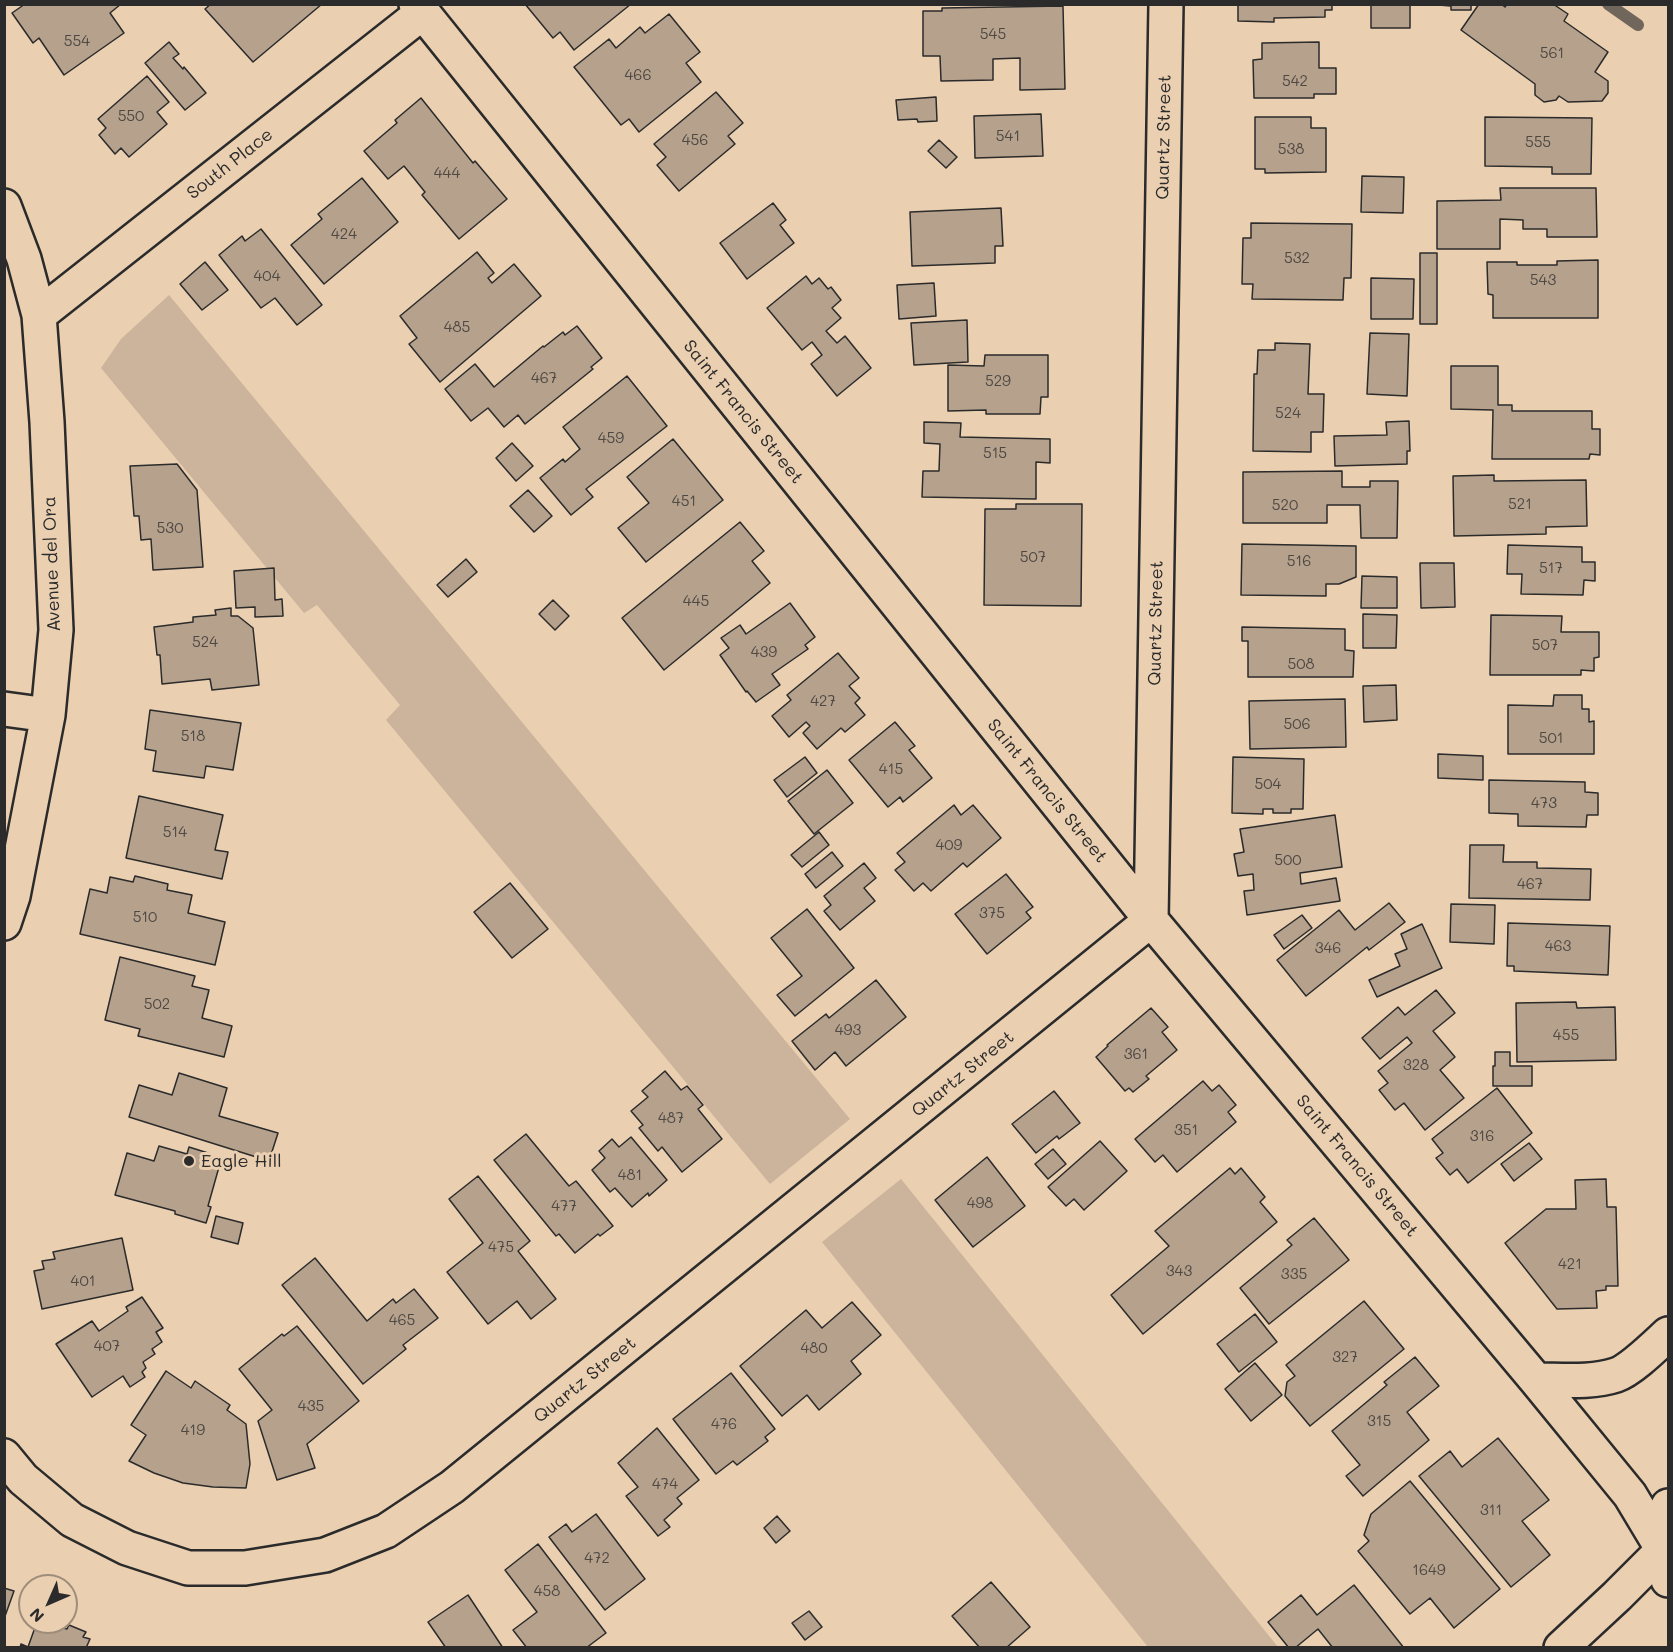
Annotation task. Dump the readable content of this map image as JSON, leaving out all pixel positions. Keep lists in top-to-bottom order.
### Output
{
  "streets": {
    "street": [
      "Quartz Street",
      "South Place",
      "Saint Francis Street",
      "Avenue del Ora"
    ]
  },
  "crossings": [
    ["Quartz Street", "Saint Francis Street"],
    ["South Place", "Saint Francis Street"],
    ["South Place", "Avenue del Ora"]
  ],
  "places": ["Eagle Hill"],
  "house_numbers": [
    "545",
    "554",
    "561",
    "466",
    "542",
    "550",
    "541",
    "456",
    "555",
    "538",
    "444",
    "424",
    "532",
    "404",
    "543",
    "485",
    "467",
    "529",
    "524",
    "459",
    "515",
    "451",
    "521",
    "520",
    "530",
    "507",
    "516",
    "517",
    "445",
    "524",
    "507",
    "439",
    "508",
    "427",
    "506",
    "518",
    "501",
    "415",
    "504",
    "473",
    "514",
    "409",
    "500",
    "467",
    "375",
    "510",
    "463",
    "346",
    "502",
    "493",
    "455",
    "361",
    "328",
    "487",
    "351",
    "316",
    "481",
    "498",
    "477",
    "475",
    "421",
    "343",
    "335",
    "401",
    "465",
    "407",
    "480",
    "327",
    "435",
    "315",
    "476",
    "419",
    "474",
    "311",
    "472",
    "1649",
    "458"
  ],
  "north": "bottom left"
}
